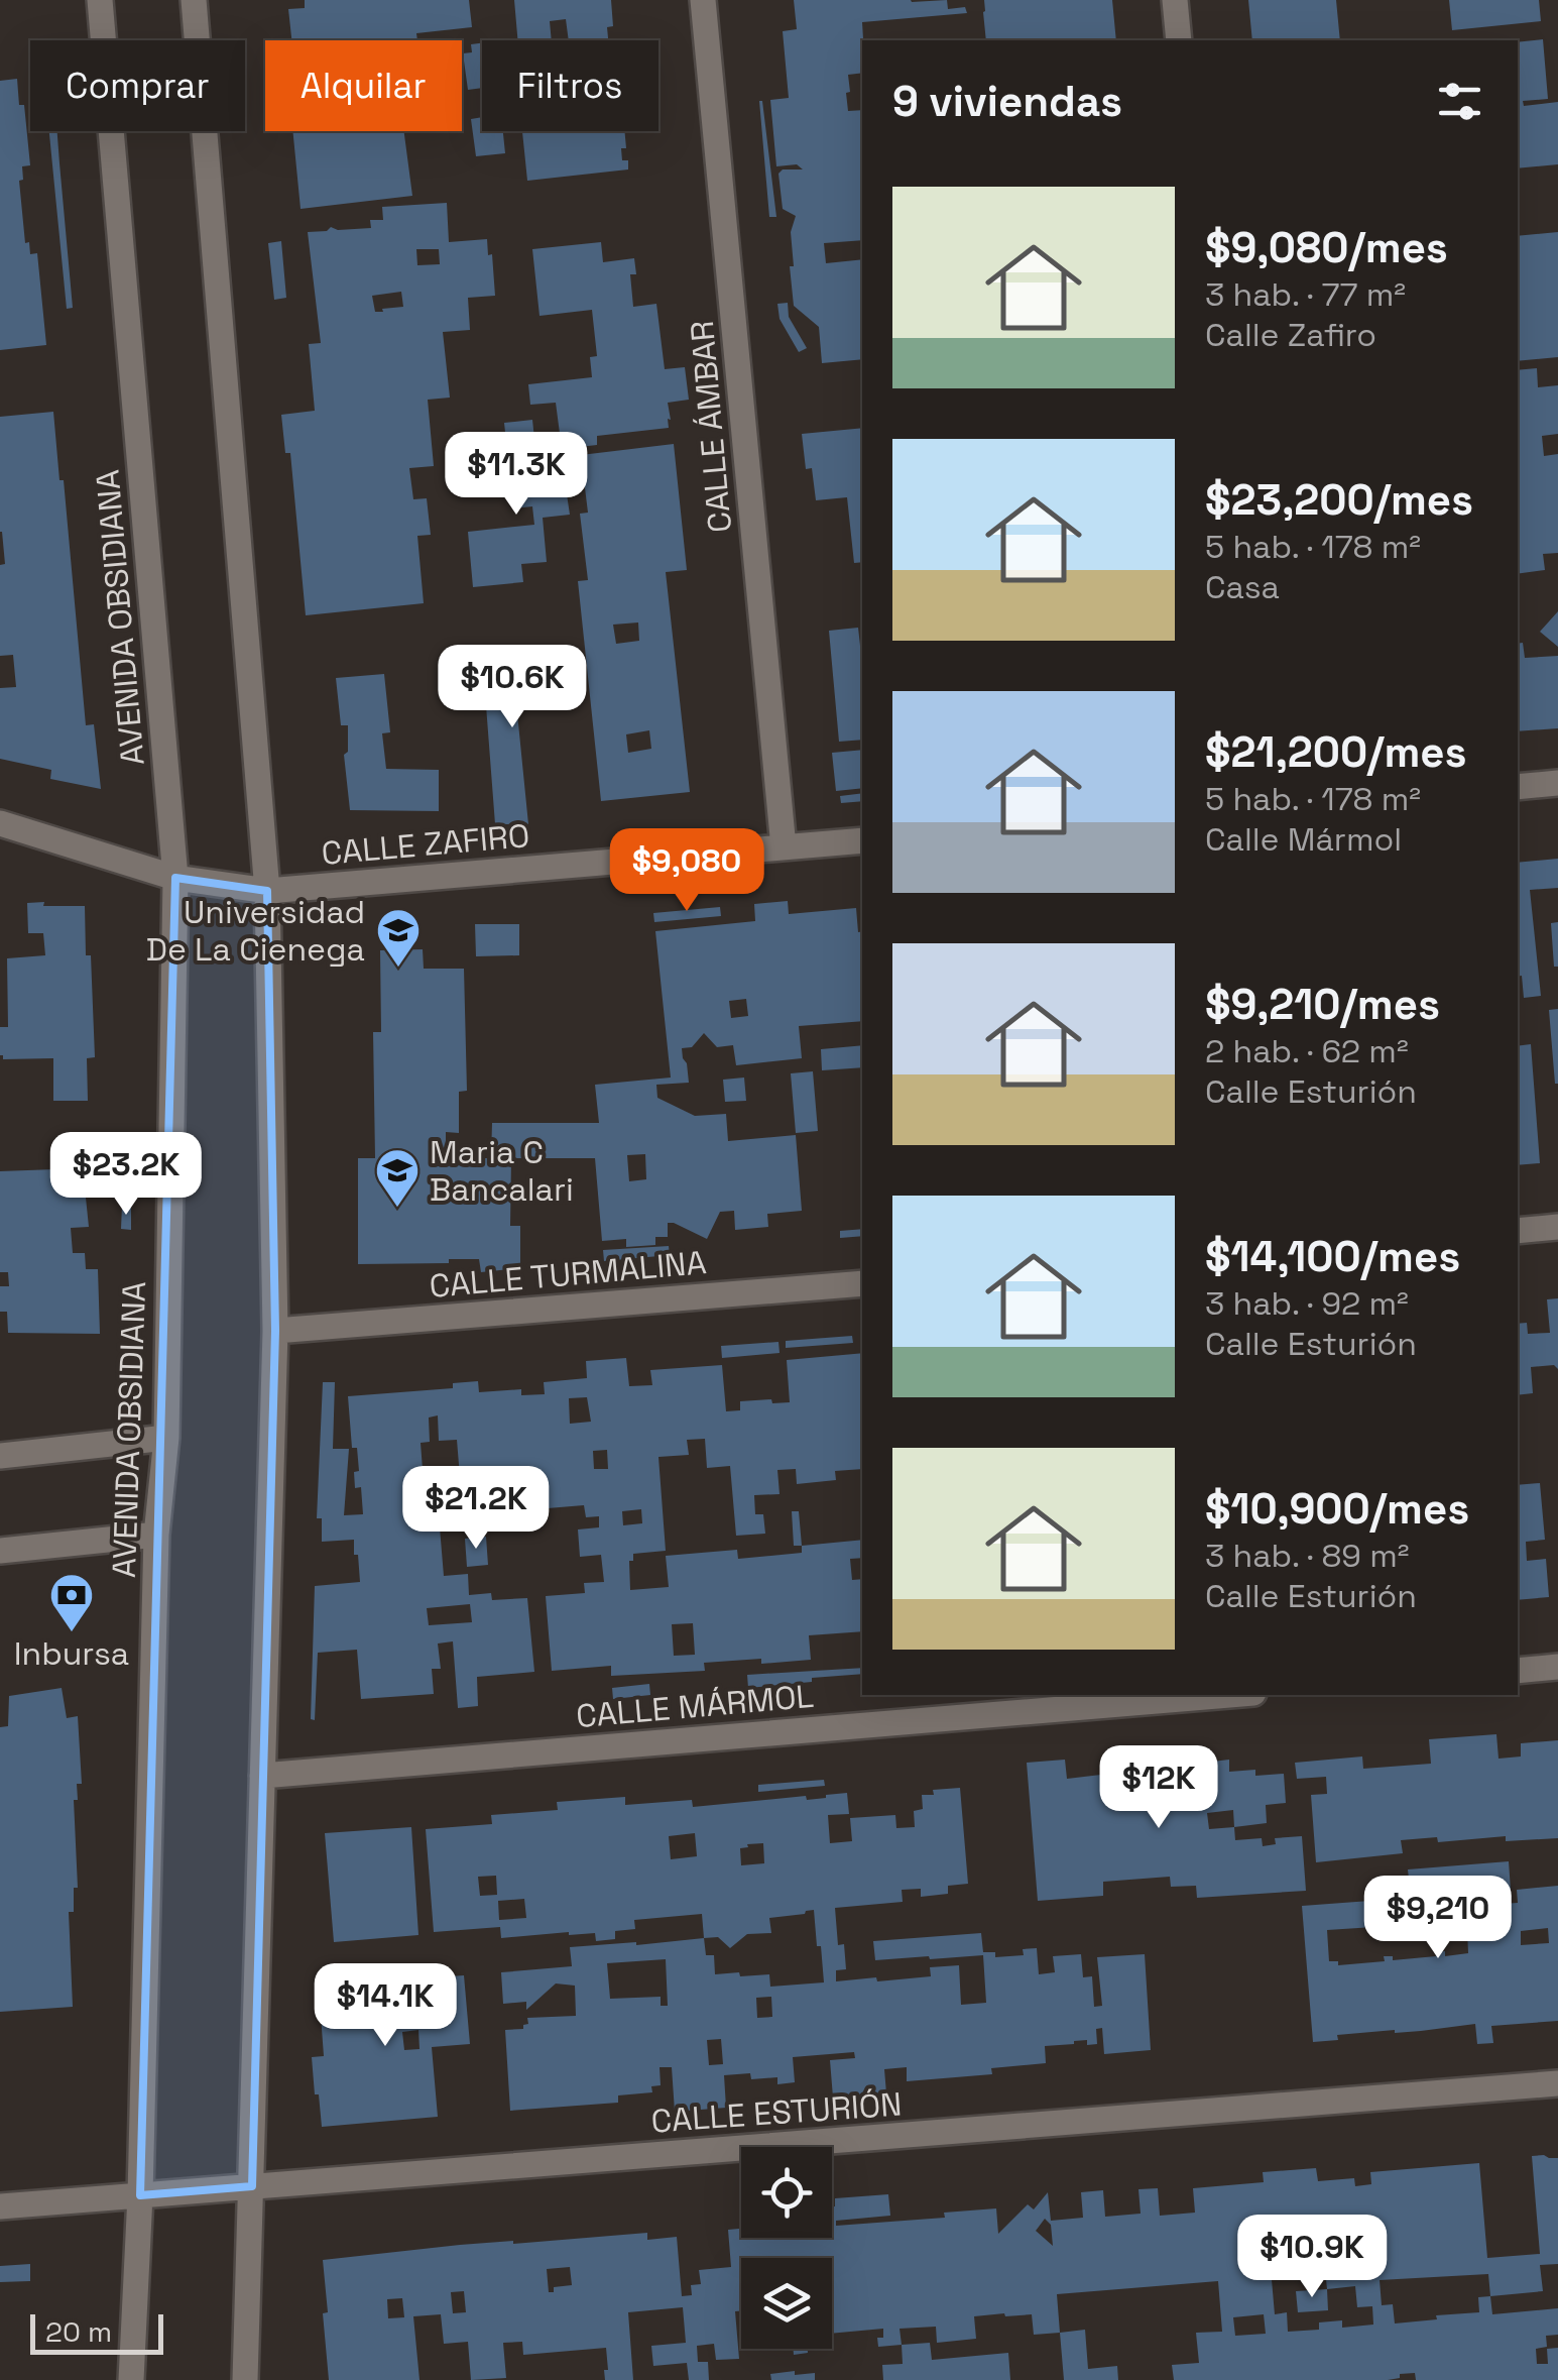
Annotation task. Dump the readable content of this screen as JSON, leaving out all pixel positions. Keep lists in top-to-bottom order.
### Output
{
  "streets": {
    "street": [
      "CALLE ÁMBAR",
      "AVENIDA OBSIDIANA",
      "CALLE ZAFIRO",
      "CALLE TURMALINA",
      "CALLE MÁRMOL",
      "CALLE ESTURIÓN"
    ]
  },
  "crossings": [
    ["CALLE ÁMBAR", "CALLE ZAFIRO"],
    ["AVENIDA OBSIDIANA", "CALLE ZAFIRO"],
    ["AVENIDA OBSIDIANA", "CALLE ESTURIÓN"]
  ],
  "places": {
    "school or university": ["Universidad De La Cienega", "Maria C Bancalari"],
    "bank": ["Inbursa"]
  },
  "scale_bar": "20 m",
  "page": {
    "chip": ["Comprar", "Alquilar", "Filtros"],
    "heading": "9 viviendas",
    "list": [
      {
        "name": "$9,080/mes",
        "note": "3 hab. · 77 m² · Calle Zafiro"
      },
      {
        "name": "$23,200/mes",
        "note": "5 hab. · 178 m² · Casa"
      },
      {
        "name": "$21,200/mes",
        "note": "5 hab. · 178 m² · Calle Mármol"
      },
      {
        "name": "$9,210/mes",
        "note": "2 hab. · 62 m² · Calle Esturión"
      },
      {
        "name": "$14,100/mes",
        "note": "3 hab. · 92 m² · Calle Esturión"
      },
      {
        "name": "$10,900/mes",
        "note": "3 hab. · 89 m² · Calle Esturión"
      }
    ],
    "price": [
      "$11.3K",
      "$10.6K",
      "$9,080",
      "$23.2K",
      "$21.2K",
      "$12K",
      "$9,210",
      "$14.1K",
      "$10.9K"
    ],
    "scale": "20 m"
  }
}
